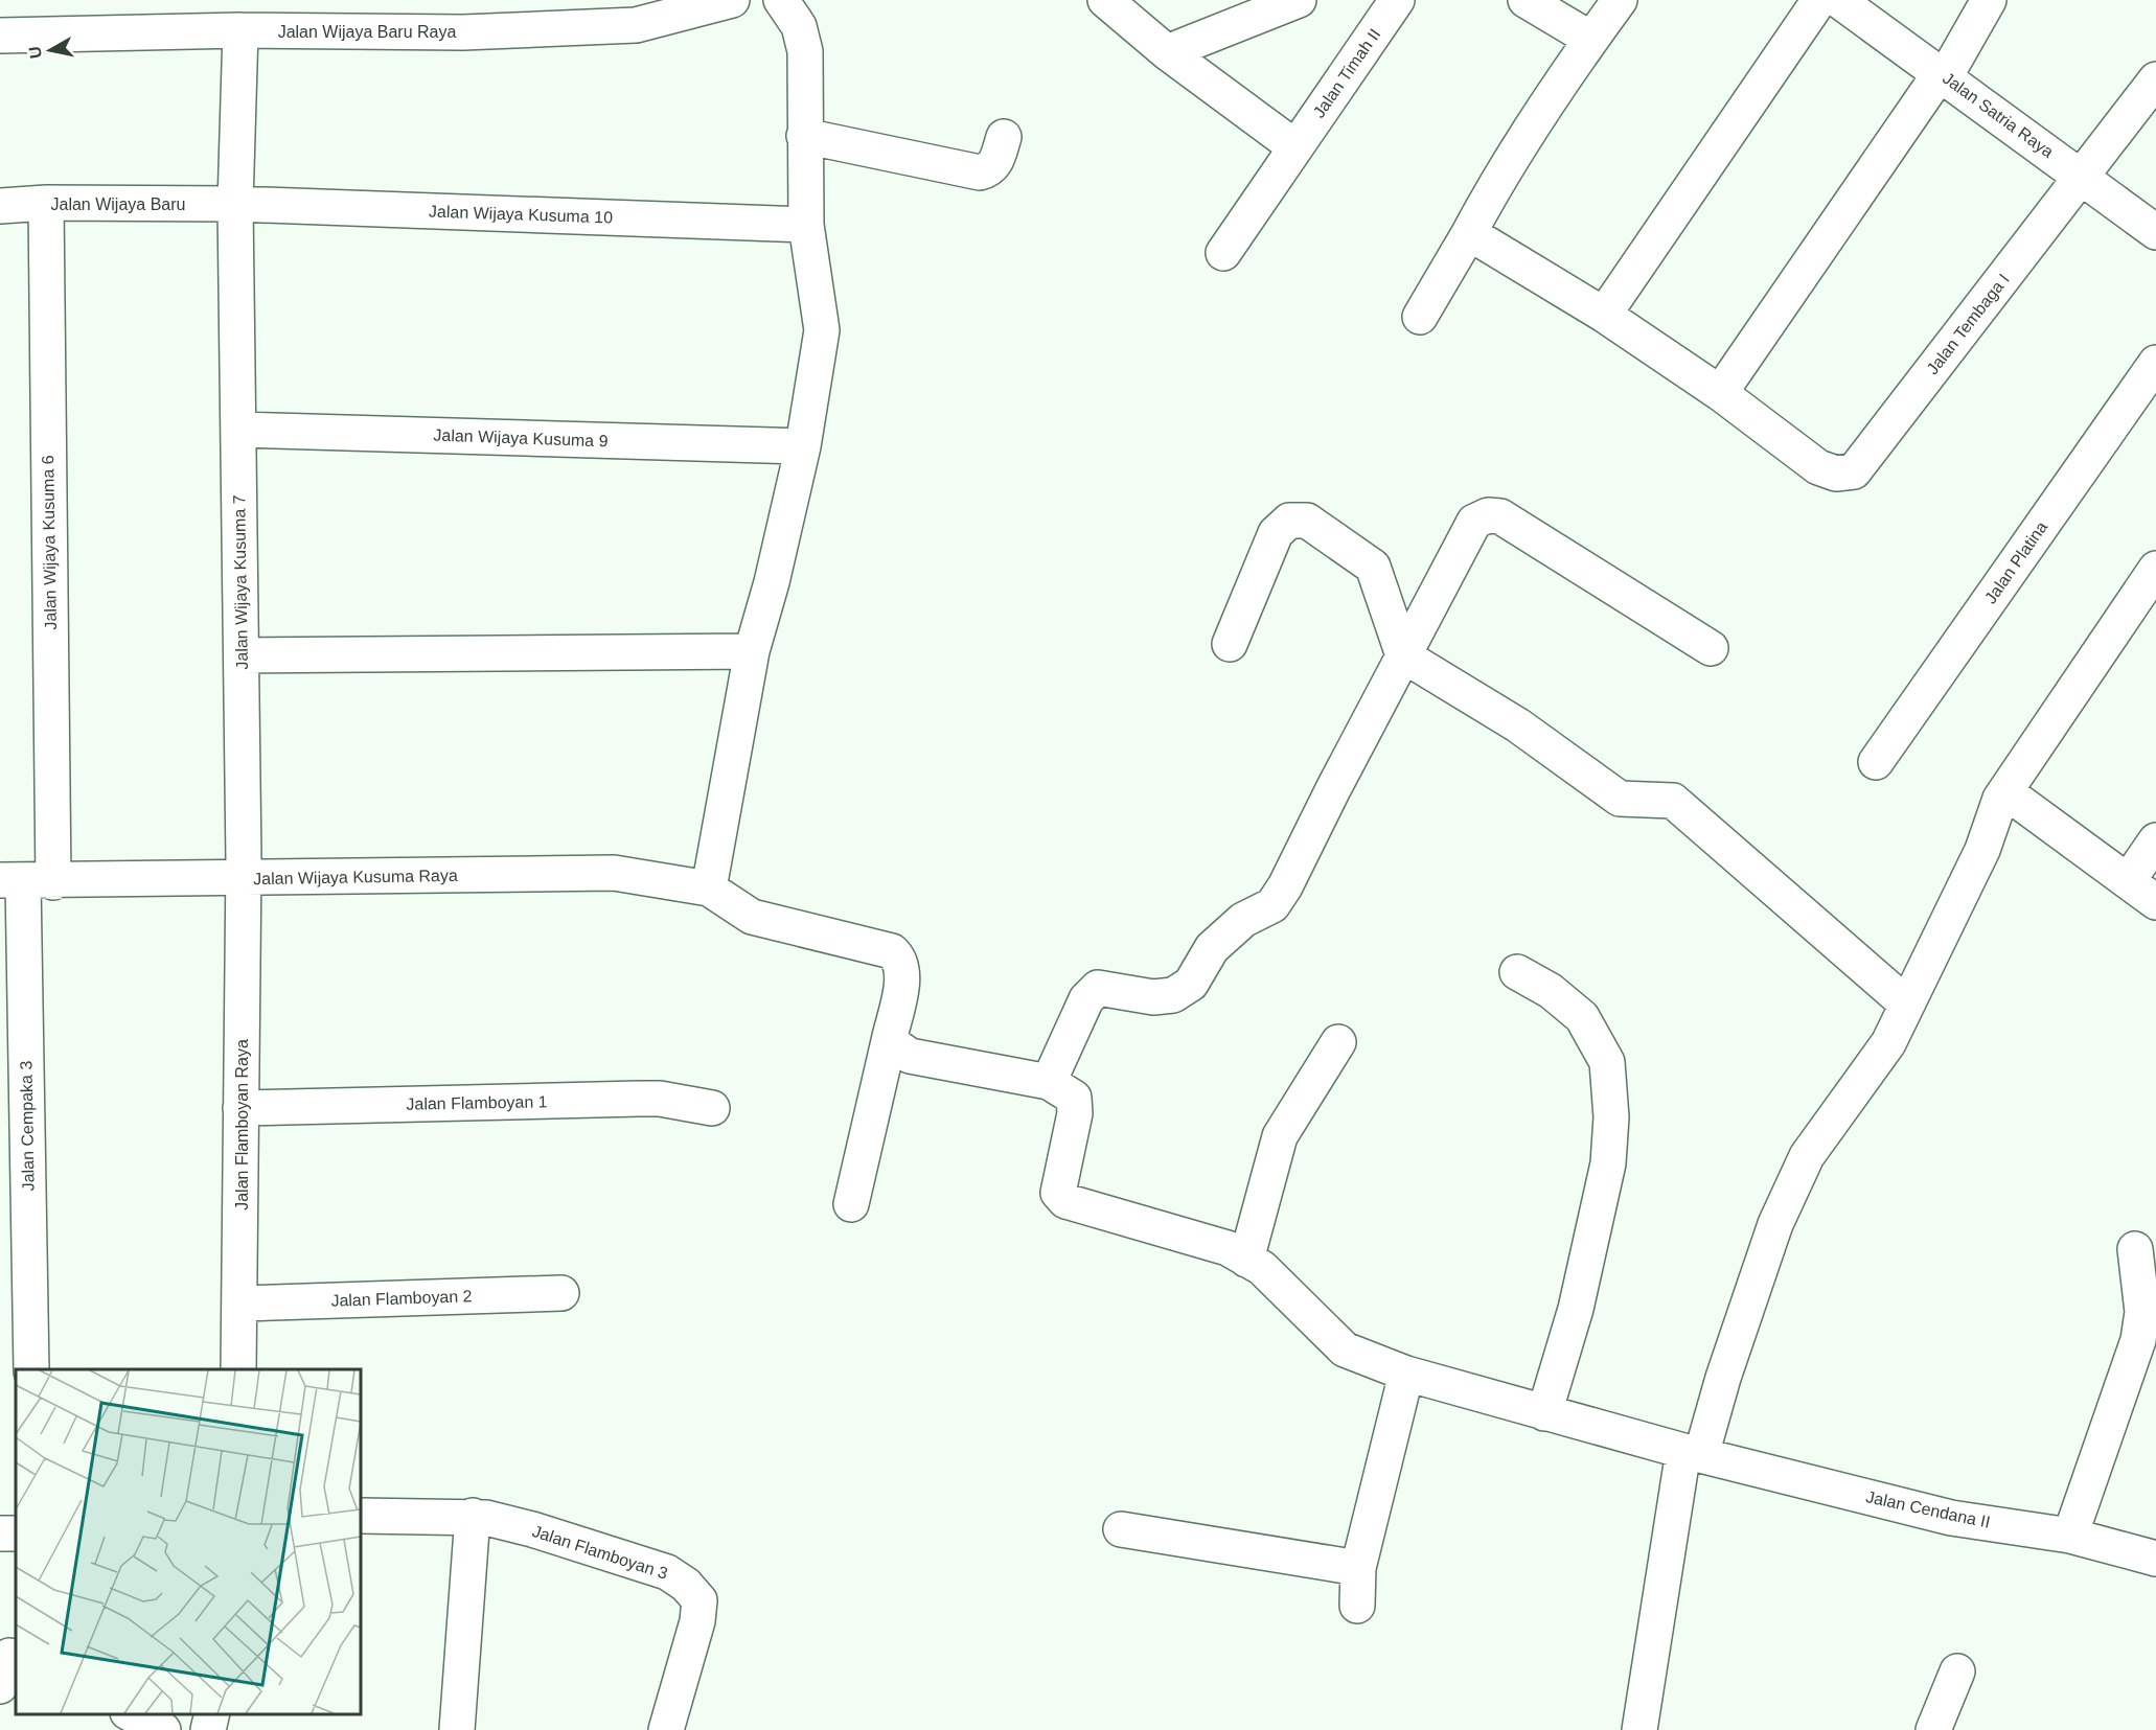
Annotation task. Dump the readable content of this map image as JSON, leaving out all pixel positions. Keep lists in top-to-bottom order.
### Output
{
  "streets": {
    "street": [
      "Jalan Wijaya Baru Raya",
      "Jalan Timah II",
      "Jalan Satria Raya",
      "Jalan Wijaya Baru",
      "Jalan Wijaya Kusuma 10",
      "Jalan Tembaga I",
      "Jalan Wijaya Kusuma 9",
      "Jalan Wijaya Kusuma 6",
      "Jalan Platina",
      "Jalan Wijaya Kusuma 7",
      "Jalan Wijaya Kusuma Raya",
      "Jalan Flamboyan 1",
      "Jalan Flamboyan Raya",
      "Jalan Cempaka 3",
      "Jalan Flamboyan 2",
      "Jalan Cendana II",
      "Jalan Flamboyan 3"
    ]
  },
  "crossings": [
    ["Jalan Wijaya Baru Raya", "Jalan Wijaya Kusuma 7"],
    ["Jalan Satria Raya", "Jalan Tembaga I"],
    ["Jalan Wijaya Baru", "Jalan Wijaya Kusuma 10"],
    ["Jalan Wijaya Baru", "Jalan Wijaya Kusuma 6"],
    ["Jalan Wijaya Baru", "Jalan Wijaya Kusuma 7"],
    ["Jalan Wijaya Kusuma 10", "Jalan Wijaya Kusuma 7"],
    ["Jalan Wijaya Kusuma 9", "Jalan Wijaya Kusuma 7"],
    ["Jalan Wijaya Kusuma 6", "Jalan Wijaya Kusuma Raya"],
    ["Jalan Wijaya Kusuma 6", "Jalan Cempaka 3"],
    ["Jalan Wijaya Kusuma 7", "Jalan Wijaya Kusuma Raya"],
    ["Jalan Wijaya Kusuma 7", "Jalan Flamboyan Raya"],
    ["Jalan Wijaya Kusuma Raya", "Jalan Flamboyan Raya"],
    ["Jalan Wijaya Kusuma Raya", "Jalan Cempaka 3"],
    ["Jalan Flamboyan 1", "Jalan Flamboyan Raya"],
    ["Jalan Flamboyan Raya", "Jalan Flamboyan 2"]
  ],
  "north": "left"
}
